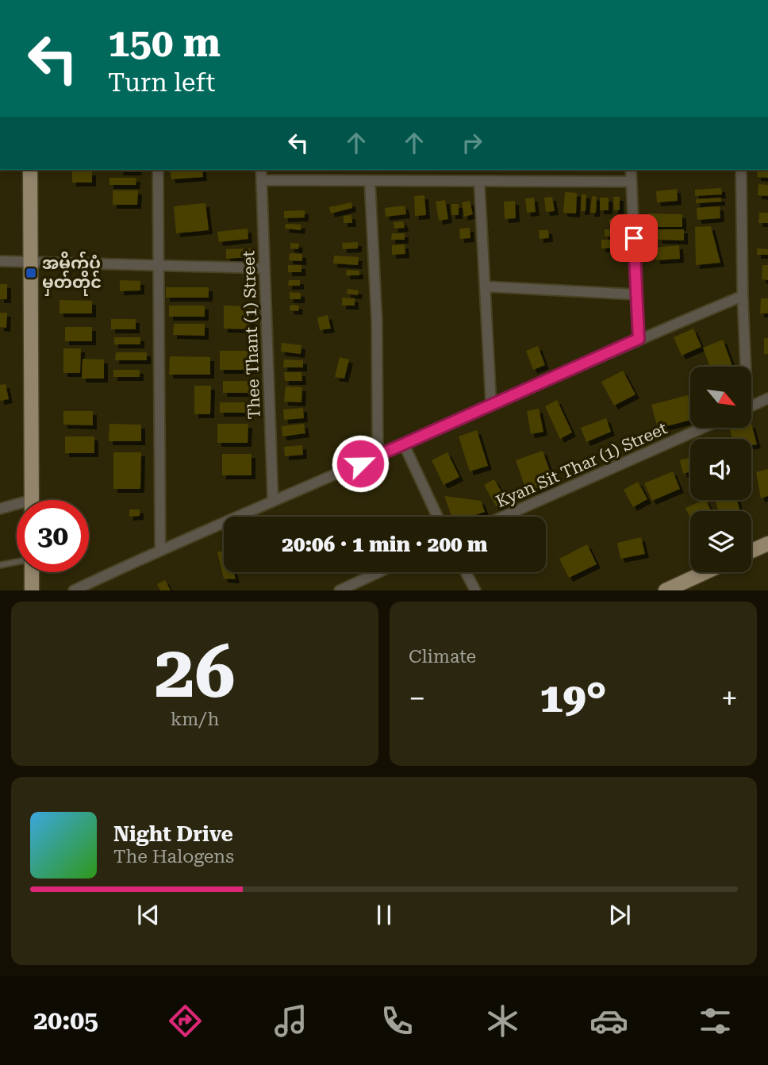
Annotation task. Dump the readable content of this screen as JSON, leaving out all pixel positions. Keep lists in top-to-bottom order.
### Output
{
  "streets": {
    "street": ["Thee Thant (1) Street", "Kyan Sit Thar (1) Street"]
  },
  "places": {
    "transit": ["အမှိုက်ပုံ မှတ်တိုင်"]
  },
  "north": "bottom right",
  "page": {
    "turn": ["150 m", "Turn left"],
    "limit": "30",
    "trip": "20:06 · 1 min · 200 m",
    "tile": [
      ["26", "km/h"],
      "Climate"
    ],
    "heat": ["−", "19°", "+"],
    "song": ["Night Drive", "The Halogens"],
    "tabs": "20:05"
  }
}
